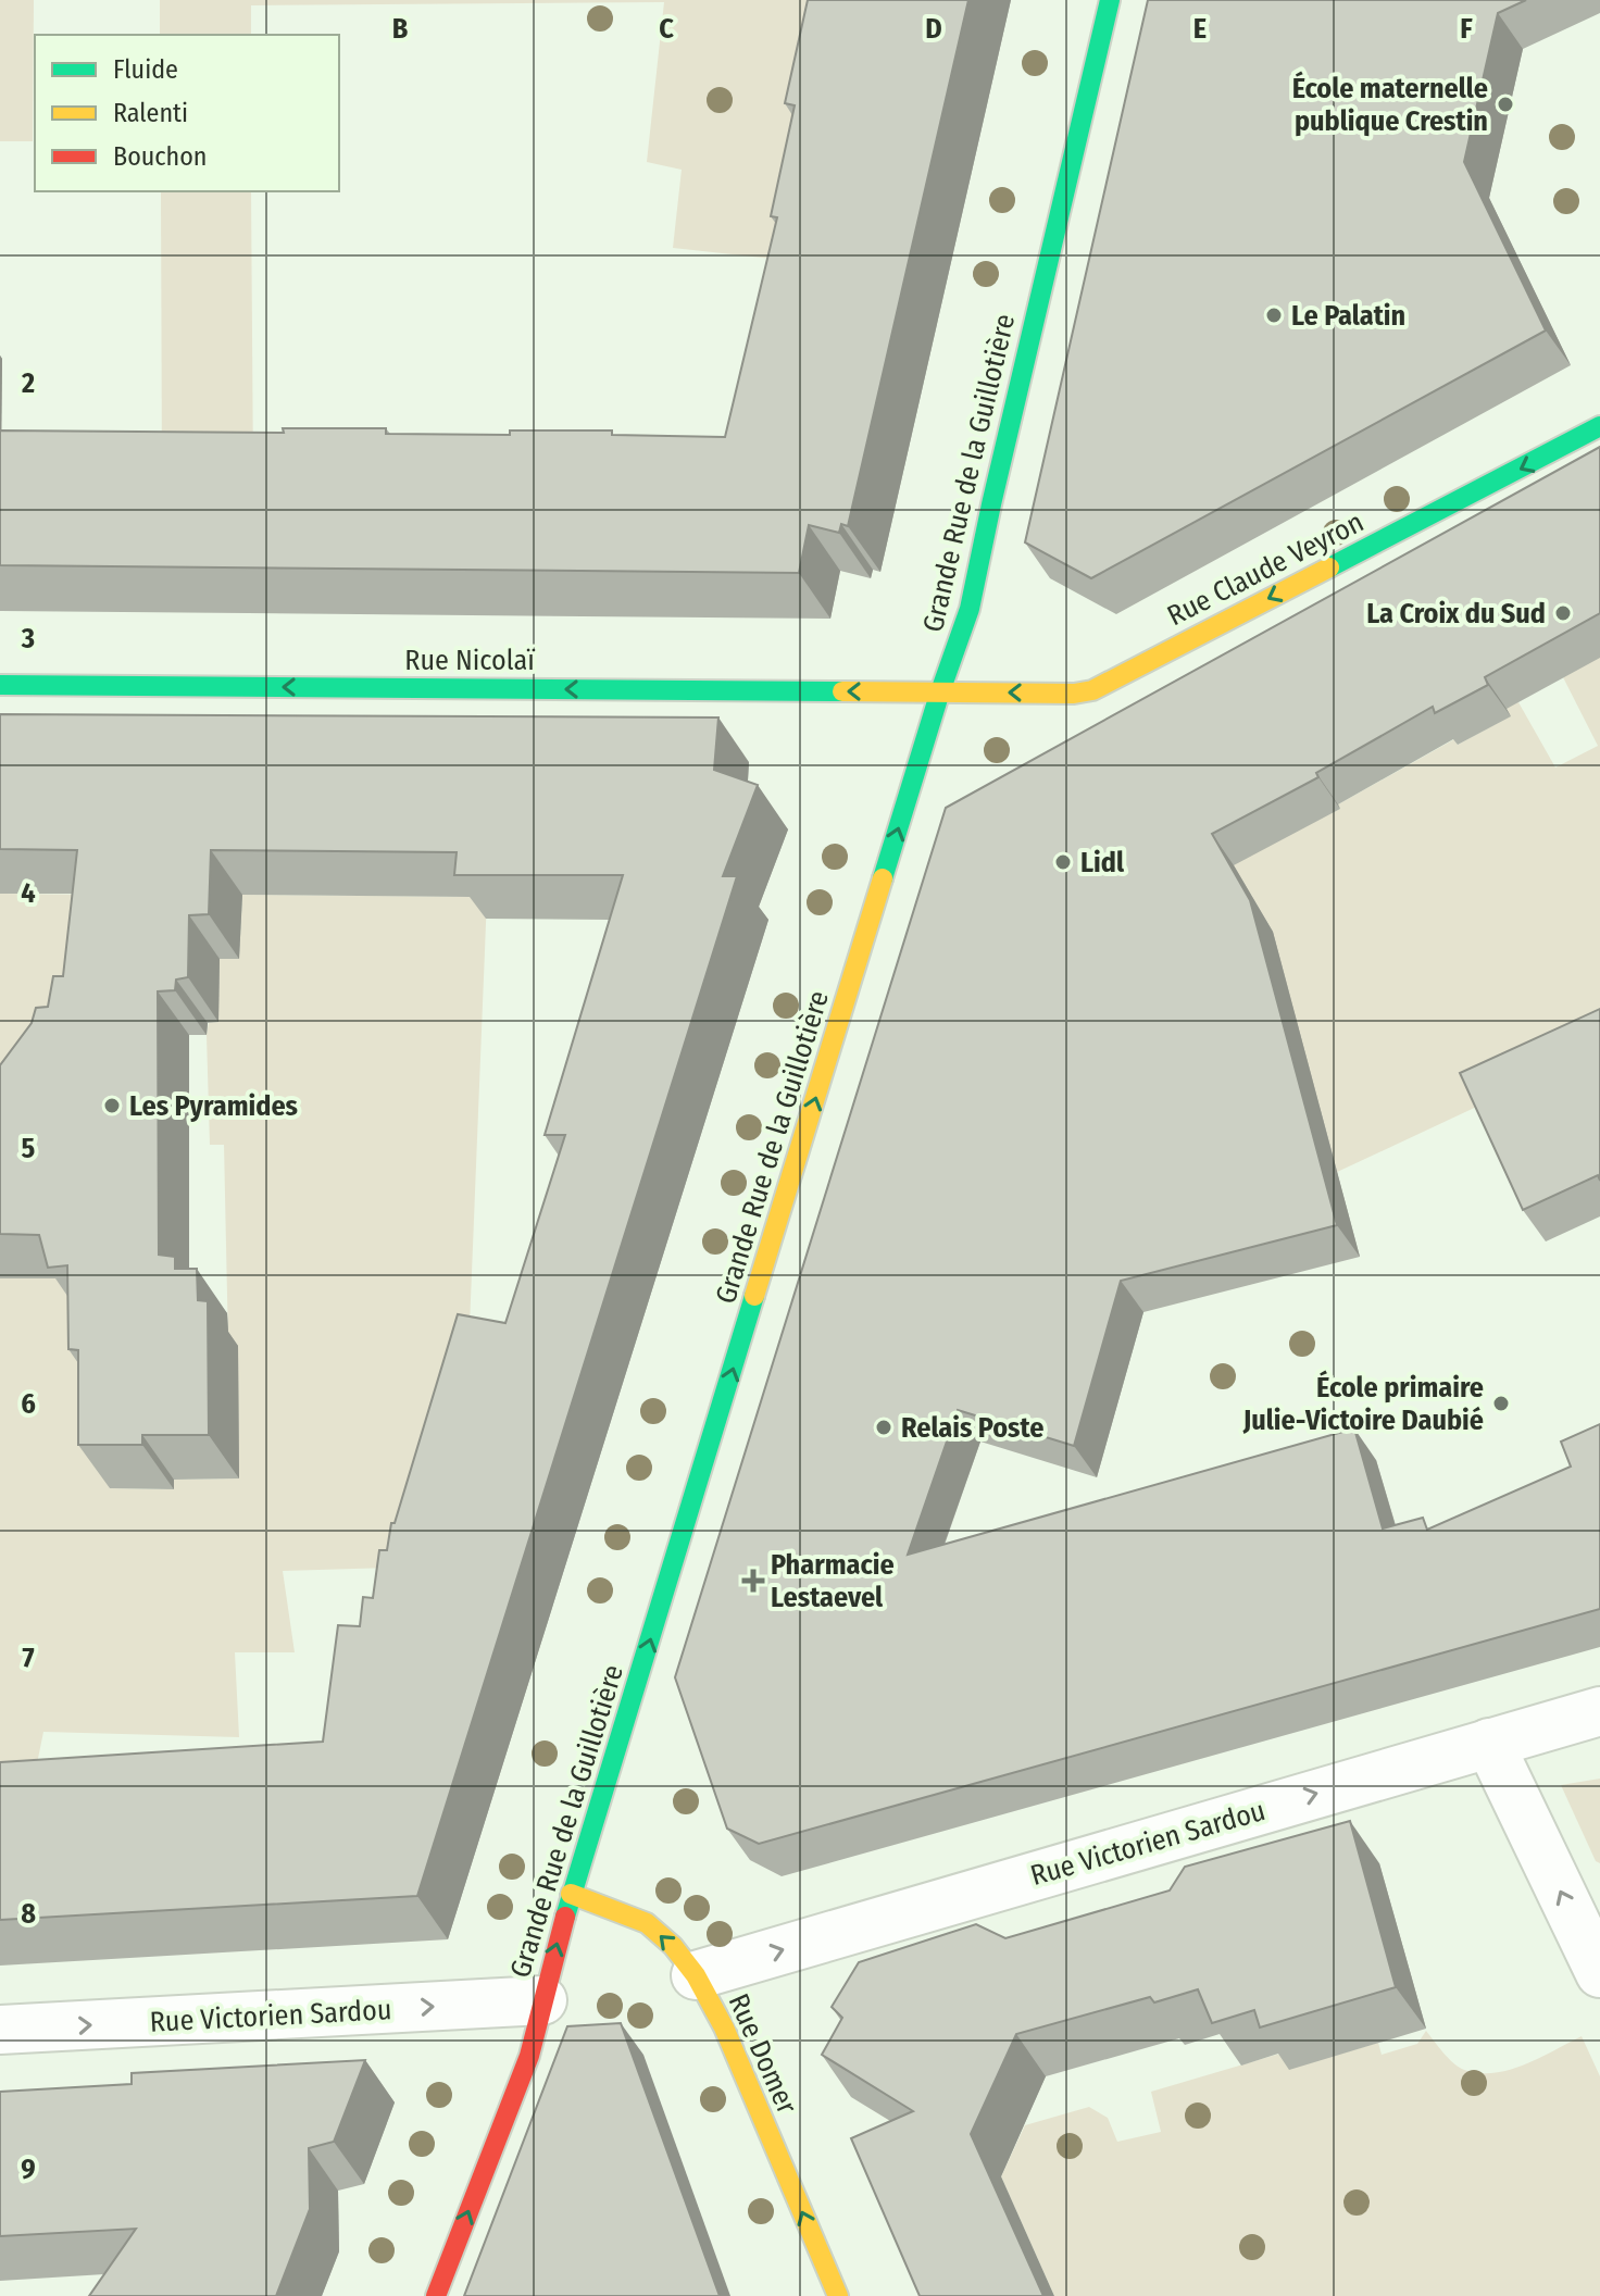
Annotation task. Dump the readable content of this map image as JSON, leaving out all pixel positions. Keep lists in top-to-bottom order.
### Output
{
  "streets": {
    "main road": [
      "Grande Rue de la Guillotière",
      "Rue Claude Veyron",
      "Rue Nicolaï",
      "Rue Domer"
    ],
    "street": ["Rue Victorien Sardou"]
  },
  "crossings": [
    ["Grande Rue de la Guillotière", "Rue Claude Veyron"],
    ["Grande Rue de la Guillotière", "Rue Nicolaï"],
    ["Grande Rue de la Guillotière", "Rue Victorien Sardou"],
    ["Grande Rue de la Guillotière", "Rue Domer"],
    ["Rue Claude Veyron", "Rue Nicolaï"],
    ["Rue Victorien Sardou", "Rue Domer"]
  ],
  "one_way": [
    "Grande Rue de la Guillotière",
    "Rue Claude Veyron",
    "Rue Nicolaï",
    "Rue Victorien Sardou",
    "Rue Domer"
  ],
  "places": {
    "other": [
      "École maternelle publique Crestin",
      "Le Palatin",
      "La Croix du Sud",
      "Lidl",
      "Les Pyramides",
      "École primaire Julie-Victoire Daubié",
      "Relais Poste"
    ],
    "health": ["Pharmacie Lestaevel"]
  },
  "legend": ["Fluide", "Ralenti", "Bouchon"],
  "grid": {
    "columns": [
      "B",
      "C",
      "D",
      "E",
      "F"
    ],
    "rows": [
      "2",
      "3",
      "4",
      "5",
      "6",
      "7",
      "8",
      "9"
    ]
  }
}
